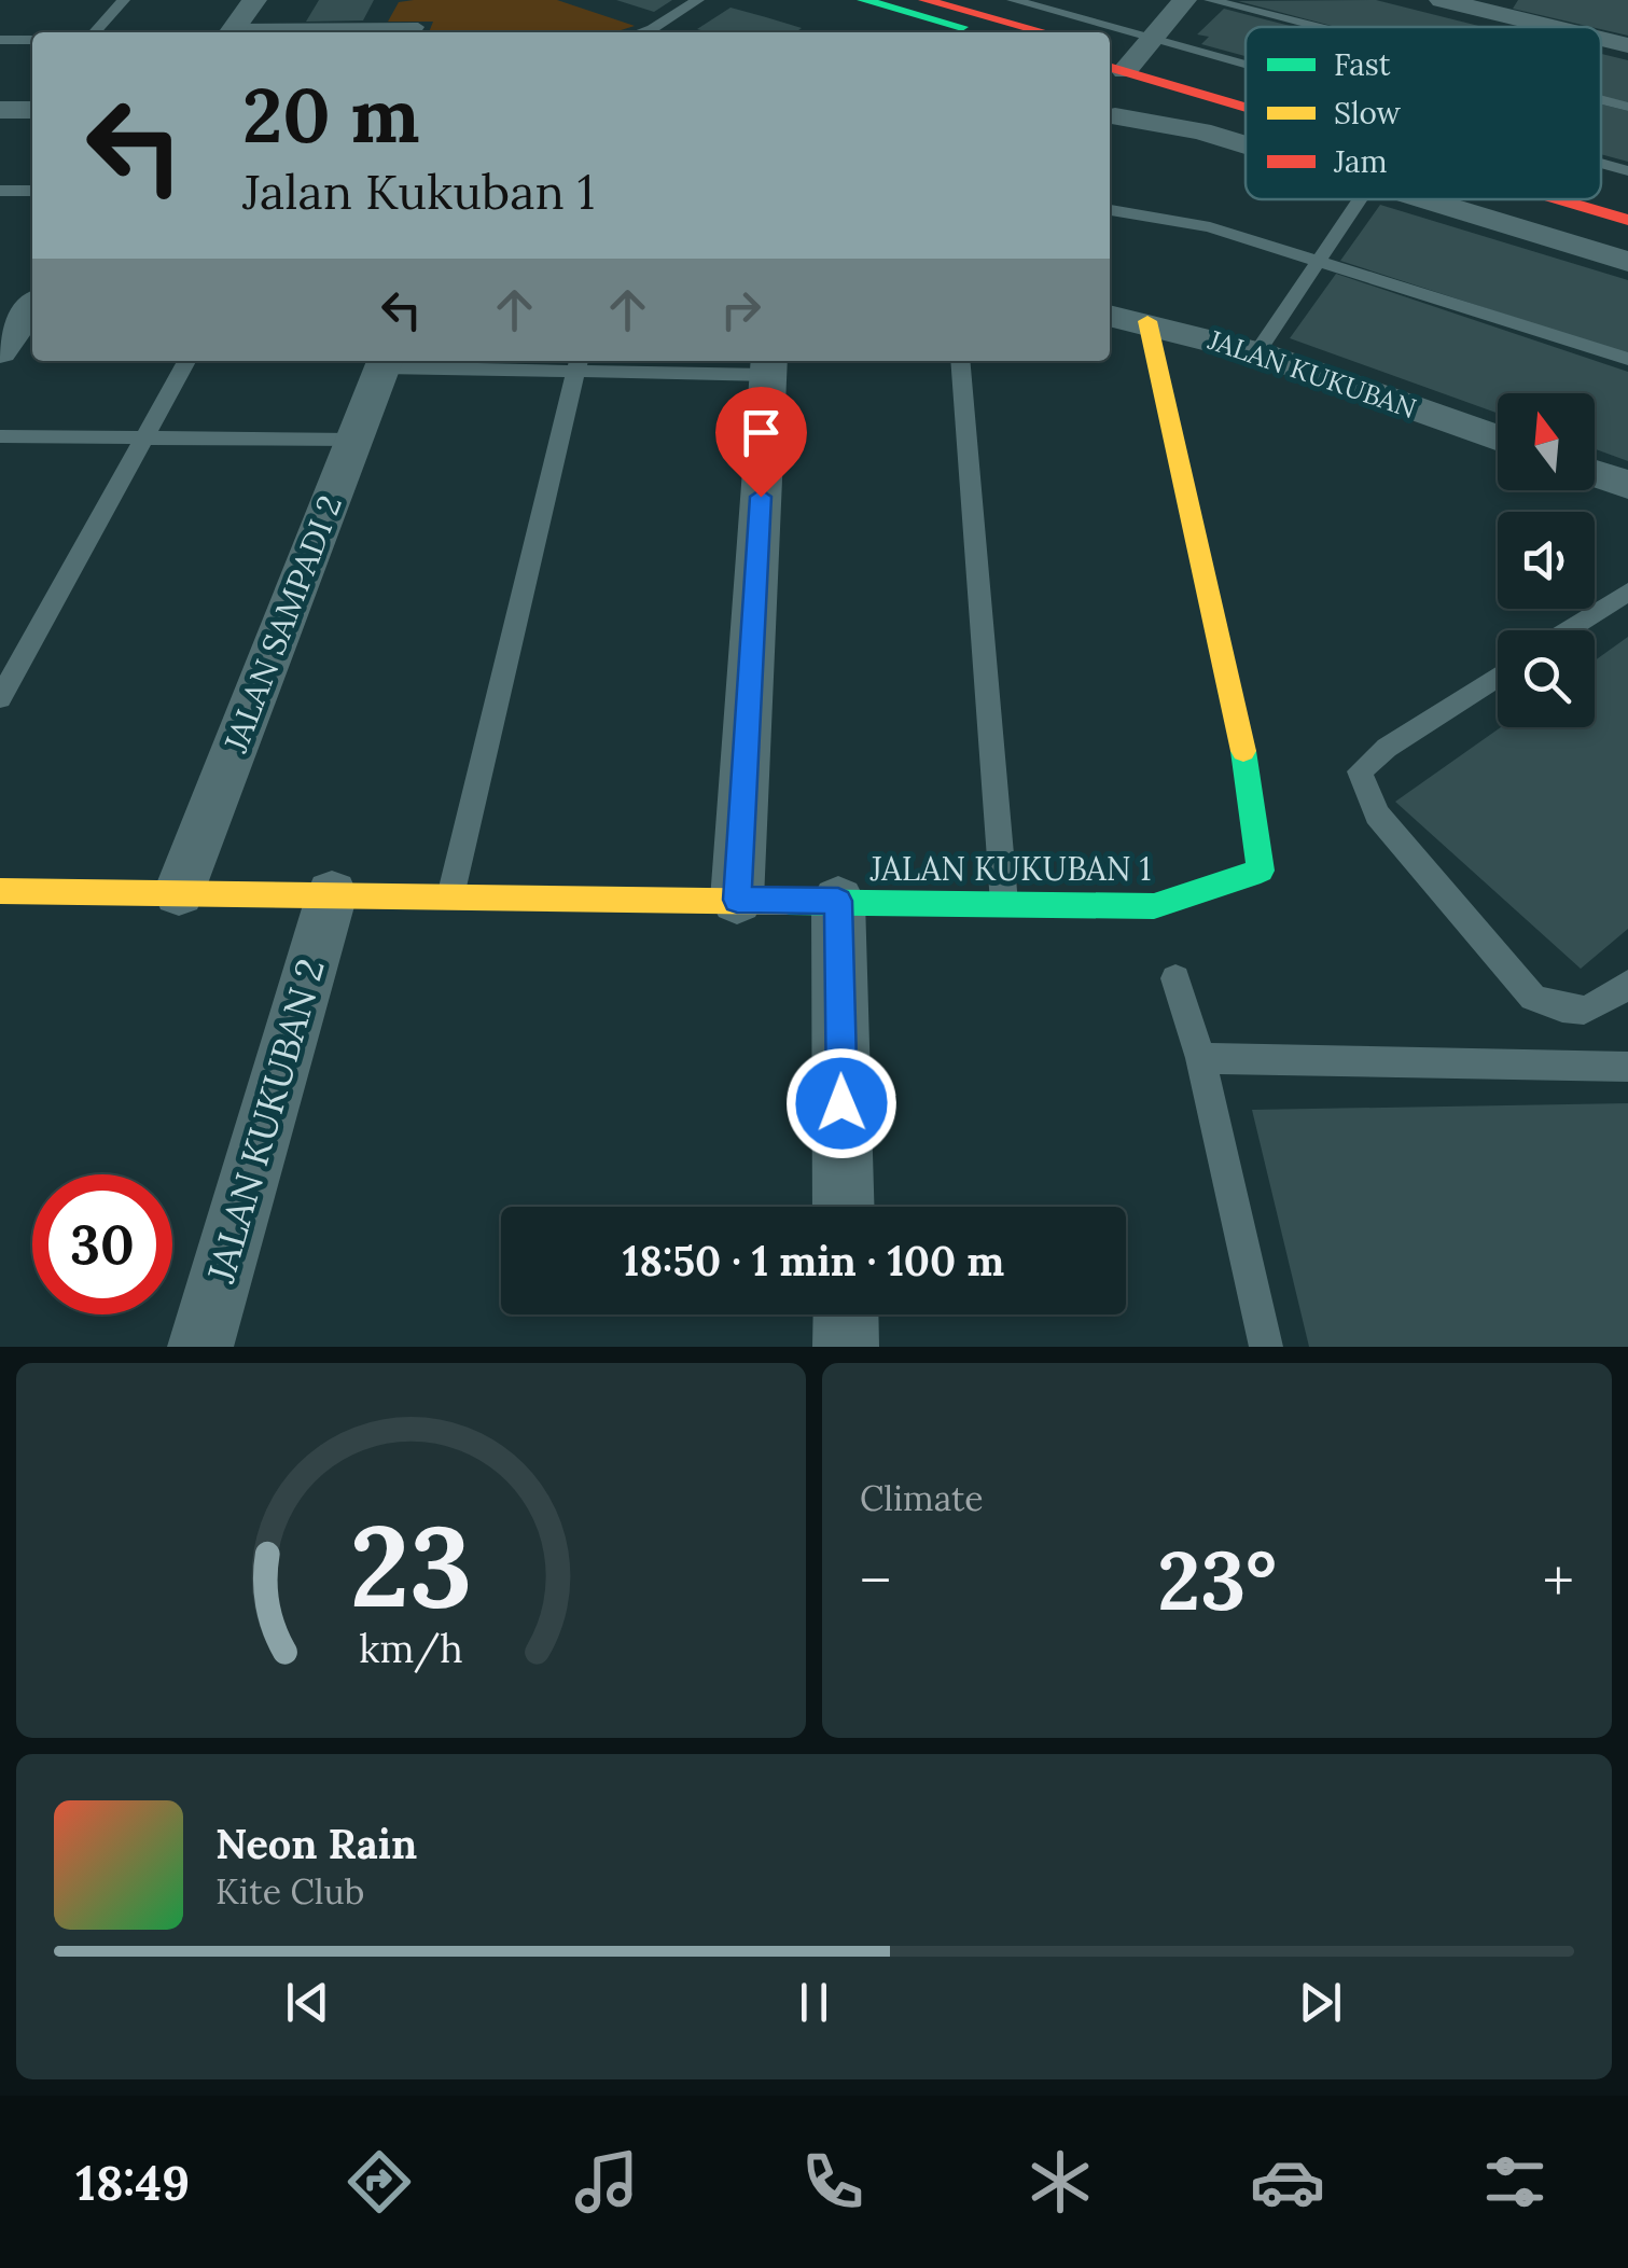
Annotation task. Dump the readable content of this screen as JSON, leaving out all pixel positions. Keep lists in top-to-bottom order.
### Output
{
  "streets": {
    "street": [
      "JALAN KUKUBAN",
      "JALAN SAMPADI 2",
      "JALAN KUKUBAN 1",
      "JALAN KUKUBAN 2"
    ]
  },
  "crossings": [
    ["JALAN KUKUBAN", "JALAN KUKUBAN 1"],
    ["JALAN SAMPADI 2", "JALAN KUKUBAN 1"],
    ["JALAN KUKUBAN 1", "JALAN KUKUBAN 2"]
  ],
  "legend": ["Fast", "Slow", "Jam"],
  "north": "top",
  "page": {
    "turn": ["20 m", "Jalan Kukuban 1"],
    "limit": "30",
    "trip": "18:50 · 1 min · 100 m",
    "tile": "Climate",
    "heat": ["−", "23°", "+"],
    "song": ["Neon Rain", "Kite Club"],
    "tabs": "18:49",
    "gauge": ["23", "km/h"]
  }
}
